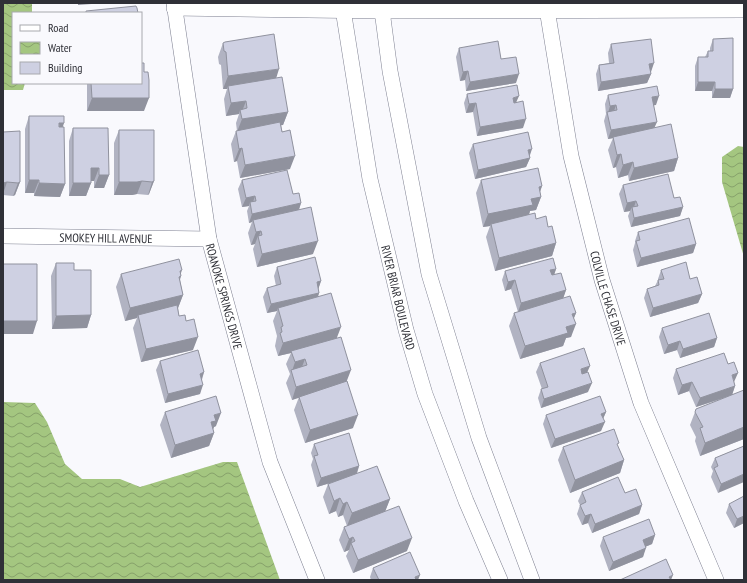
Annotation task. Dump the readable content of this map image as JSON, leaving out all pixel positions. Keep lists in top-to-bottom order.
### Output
{
  "streets": {
    "street": [
      "SMOKEY HILL AVENUE",
      "ROANOKE SPRINGS DRIVE",
      "RIVER BRIAR BOULEVARD",
      "COLVILLE CHASE DRIVE"
    ]
  },
  "crossings": [
    ["SMOKEY HILL AVENUE", "ROANOKE SPRINGS DRIVE"]
  ],
  "legend": ["Road", "Water", "Building"]
}
